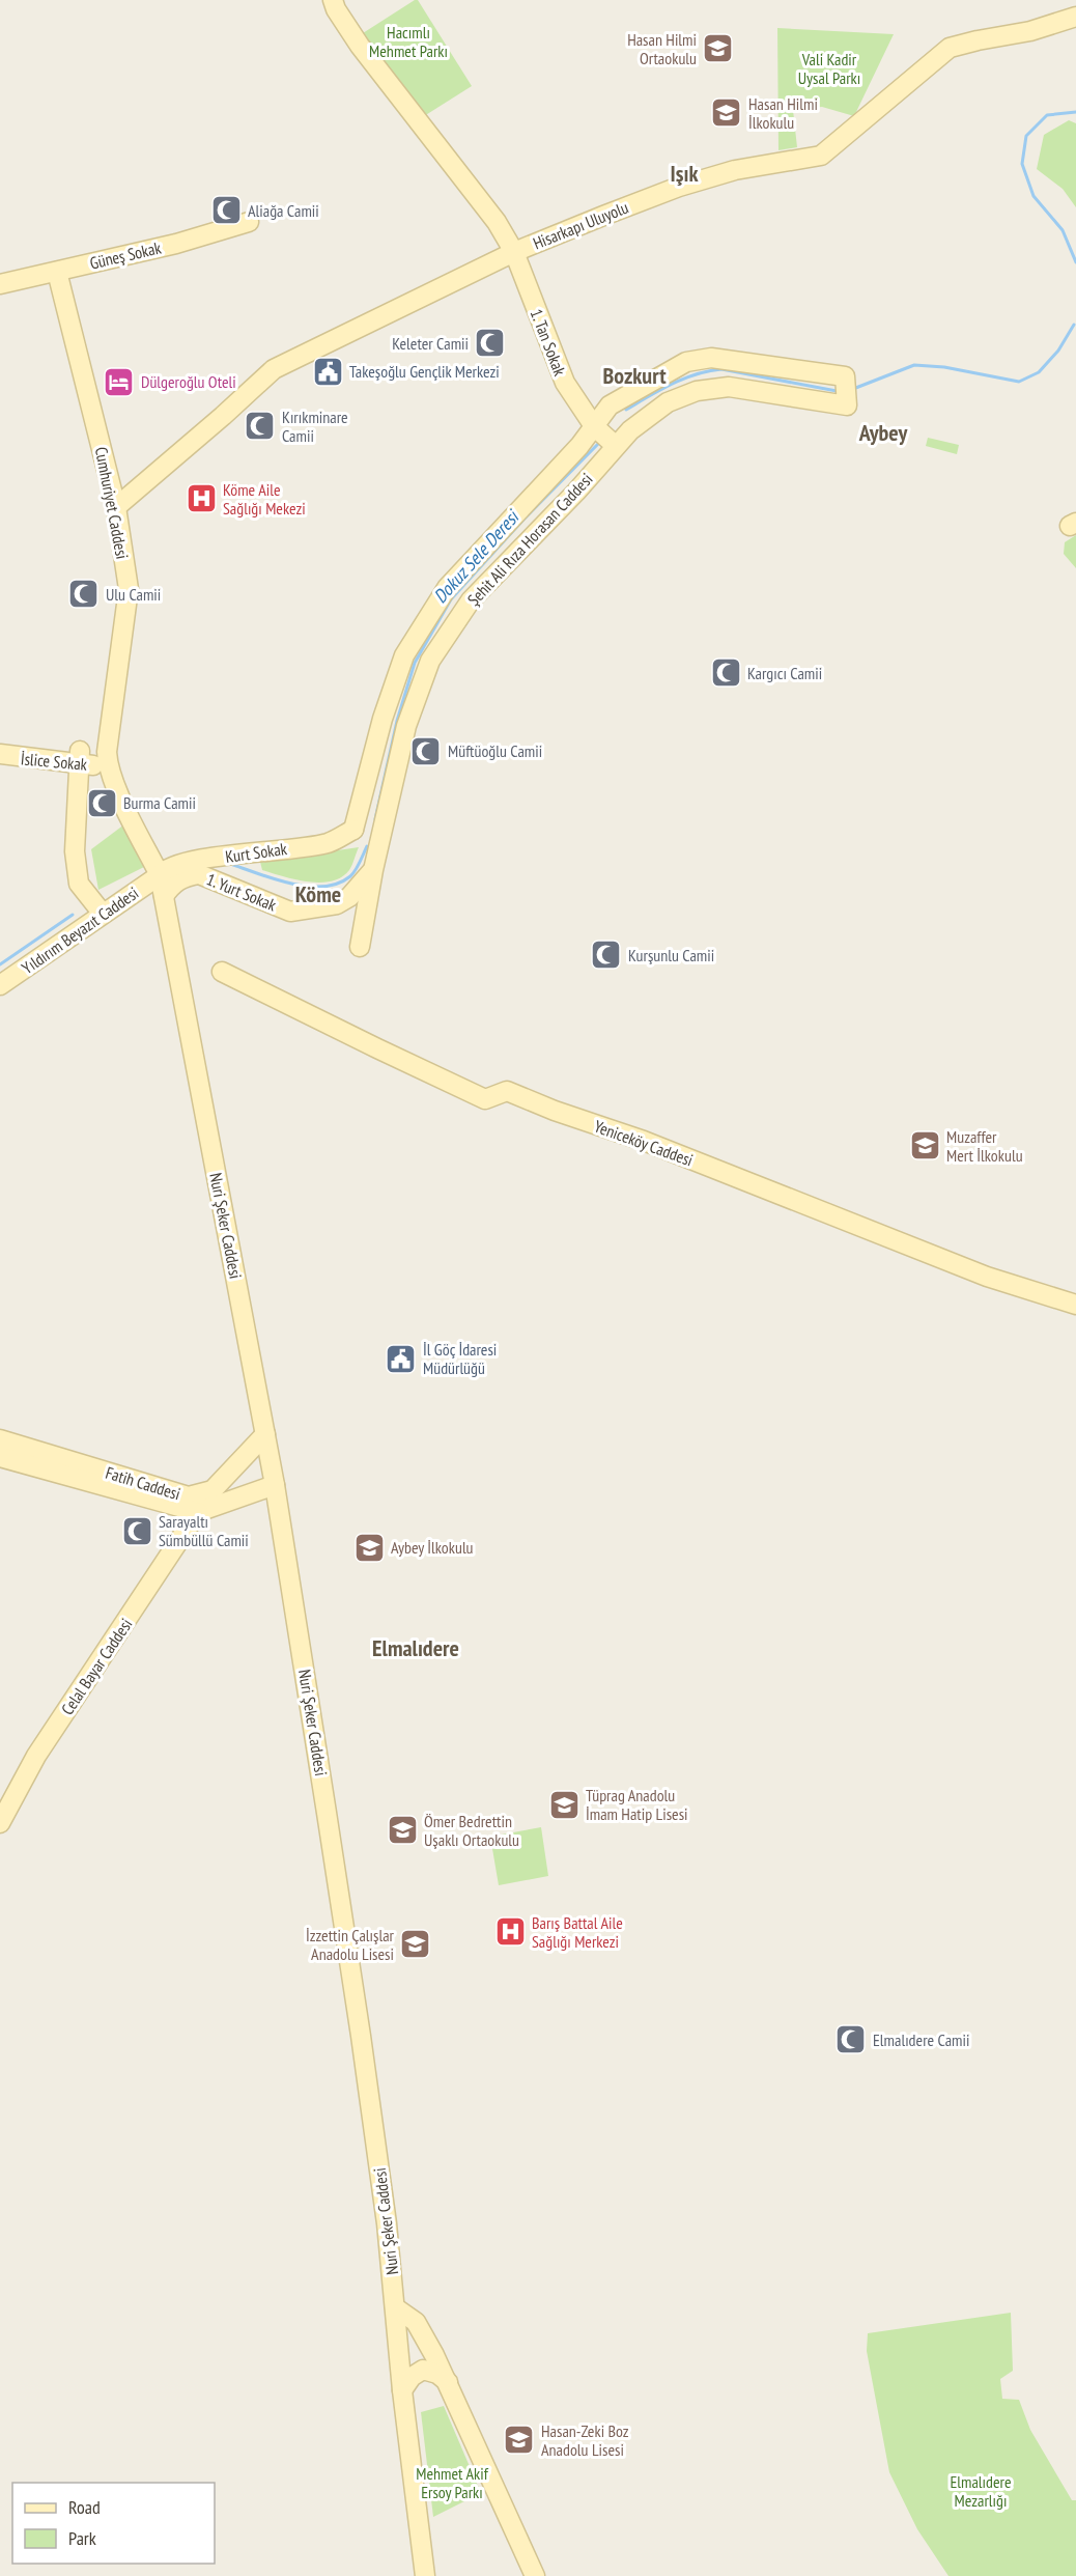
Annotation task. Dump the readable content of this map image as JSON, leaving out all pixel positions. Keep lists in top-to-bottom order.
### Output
{
  "streets": {
    "street": [
      "Hisarkapı Uluyolu",
      "Güneş Sokak",
      "1. Tan Sokak",
      "Cumhuriyet Caddesi",
      "Şehit Ali Rıza Horasan Caddesi",
      "İslice Sokak",
      "Kurt Sokak",
      "1. Yurt Sokak",
      "Yıldırım Beyazıt Caddesi",
      "Yeniceköy Caddesi",
      "Nuri Şeker Caddesi",
      "Fatih Caddesi",
      "Celal Bayar Caddesi"
    ]
  },
  "crossings": [
    ["Hisarkapı Uluyolu", "1. Tan Sokak"],
    ["Hisarkapı Uluyolu", "Cumhuriyet Caddesi"],
    ["Güneş Sokak", "Cumhuriyet Caddesi"],
    ["1. Tan Sokak", "Şehit Ali Rıza Horasan Caddesi"],
    ["Cumhuriyet Caddesi", "İslice Sokak"],
    ["Şehit Ali Rıza Horasan Caddesi", "Kurt Sokak"],
    ["Şehit Ali Rıza Horasan Caddesi", "1. Yurt Sokak"],
    ["Kurt Sokak", "1. Yurt Sokak"],
    ["Kurt Sokak", "Yıldırım Beyazıt Caddesi"],
    ["Kurt Sokak", "Nuri Şeker Caddesi"],
    ["1. Yurt Sokak", "Nuri Şeker Caddesi"],
    ["Yıldırım Beyazıt Caddesi", "Nuri Şeker Caddesi"],
    ["Nuri Şeker Caddesi", "Fatih Caddesi"],
    ["Fatih Caddesi", "Celal Bayar Caddesi"]
  ],
  "districts": [
    "Işık",
    "Bozkurt",
    "Aybey",
    "Köme",
    "Elmalıdere"
  ],
  "water": ["Dokuz Sele Deresi"],
  "parks": [
    "Hacımlı Mehmet Parkı",
    "Vali Kadir Uysal Parkı",
    "Mehmet Akif Ersoy Parkı",
    "Elmalıdere Mezarlığı"
  ],
  "places": {
    "school or university": [
      "Hasan Hilmi Ortaokulu",
      "Hasan Hilmi İlkokulu",
      "Muzaffer Mert İlkokulu",
      "Aybey İlkokulu",
      "Tüprag Anadolu İmam Hatip Lisesi",
      "Ömer Bedrettin Uşaklı Ortaokulu",
      "İzzettin Çalışlar Anadolu Lisesi",
      "Hasan-Zeki Boz Anadolu Lisesi"
    ],
    "mosque": [
      "Aliağa Camii",
      "Keleter Camii",
      "Kırıkminare Camii",
      "Ulu Camii",
      "Kargıcı Camii",
      "Müftüoğlu Camii",
      "Burma Camii",
      "Kurşunlu Camii",
      "Sarayaltı Sümbüllü Camii",
      "Elmalıdere Camii"
    ],
    "public building": ["Takeşoğlu Gençlik Merkezi", "İl Göç İdaresi Müdürlüğü"],
    "hotel": ["Dülgeroğlu Oteli"],
    "hospital": ["Köme Aile Sağlığı Mekezi", "Barış Battal Aile Sağlığı Merkezi"]
  },
  "legend": ["Road", "Park"]
}
